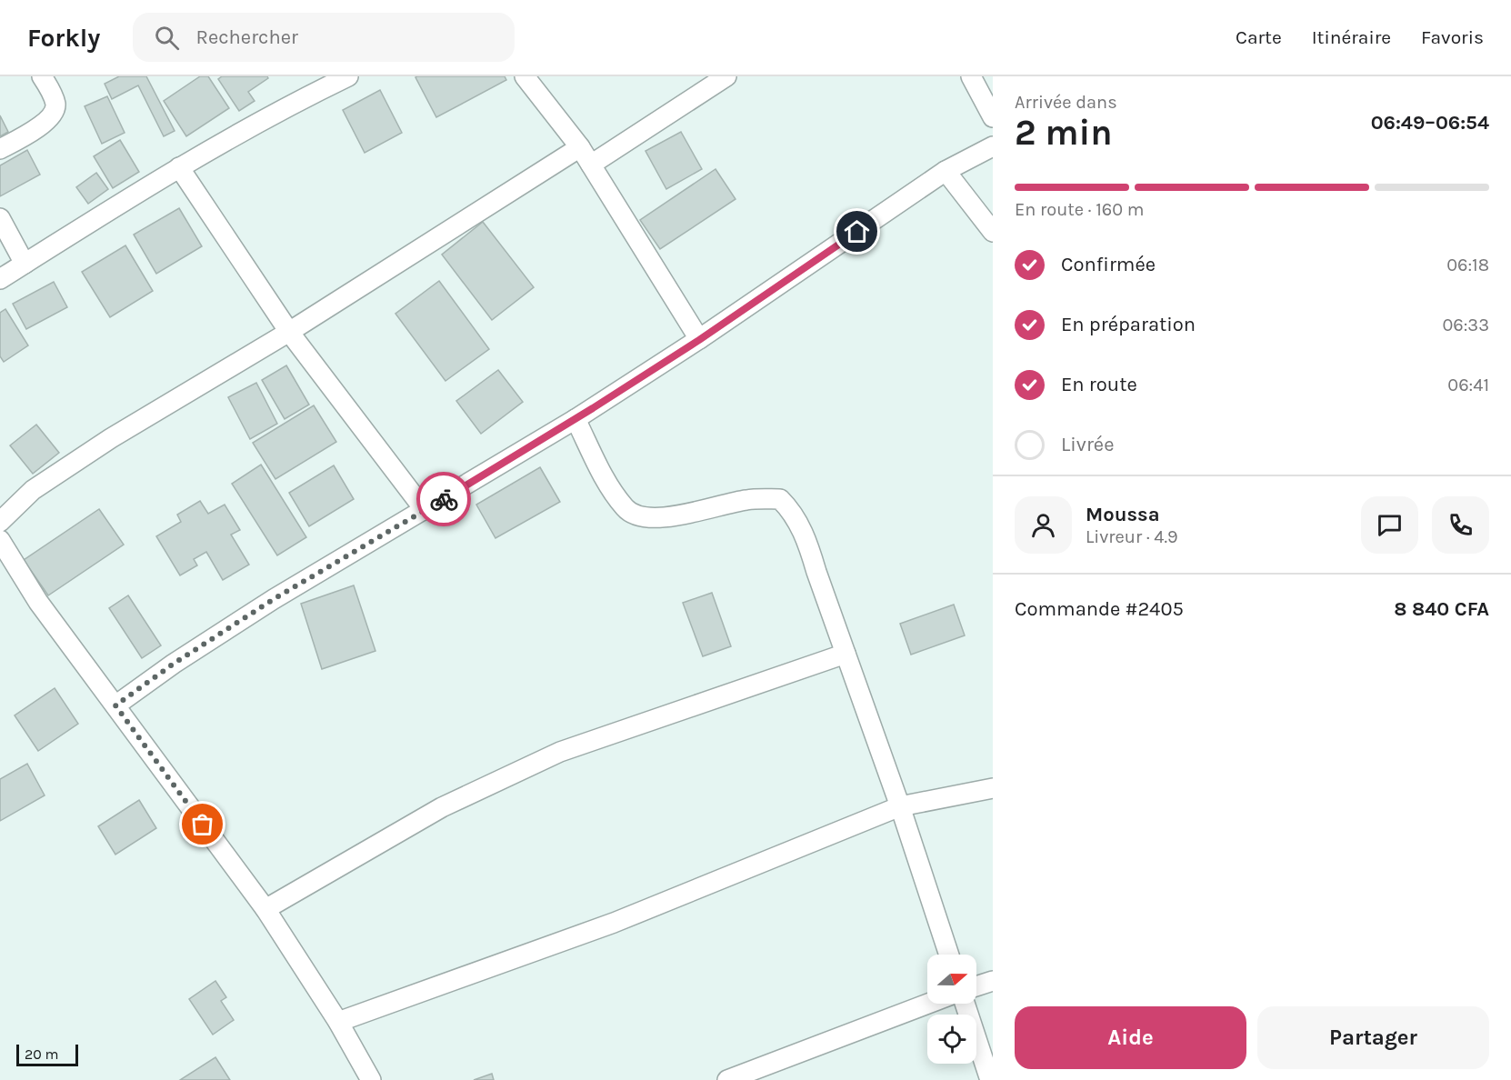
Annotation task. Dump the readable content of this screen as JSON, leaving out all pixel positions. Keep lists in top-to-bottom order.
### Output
{
  "scale_bar": "20 m",
  "north": "right",
  "page": {
    "header": "Forkly",
    "search": "Rechercher",
    "nav": ["Carte", "Itinéraire", "Favoris"],
    "heading": ["2 min", "Arrivée dans", "06:49–06:54"],
    "panel": [
      "Moussa",
      "Livreur · 4.9",
      "Commande #2405",
      "8 840 CFA"
    ],
    "bar": "En route · 160 m",
    "list": [
      ["Confirmée", "06:18"],
      ["En préparation", "06:33"],
      ["En route", "06:41"],
      "Livrée"
    ],
    "buttons": ["Aide", "Partager"],
    "scale": "20 m"
  }
}
